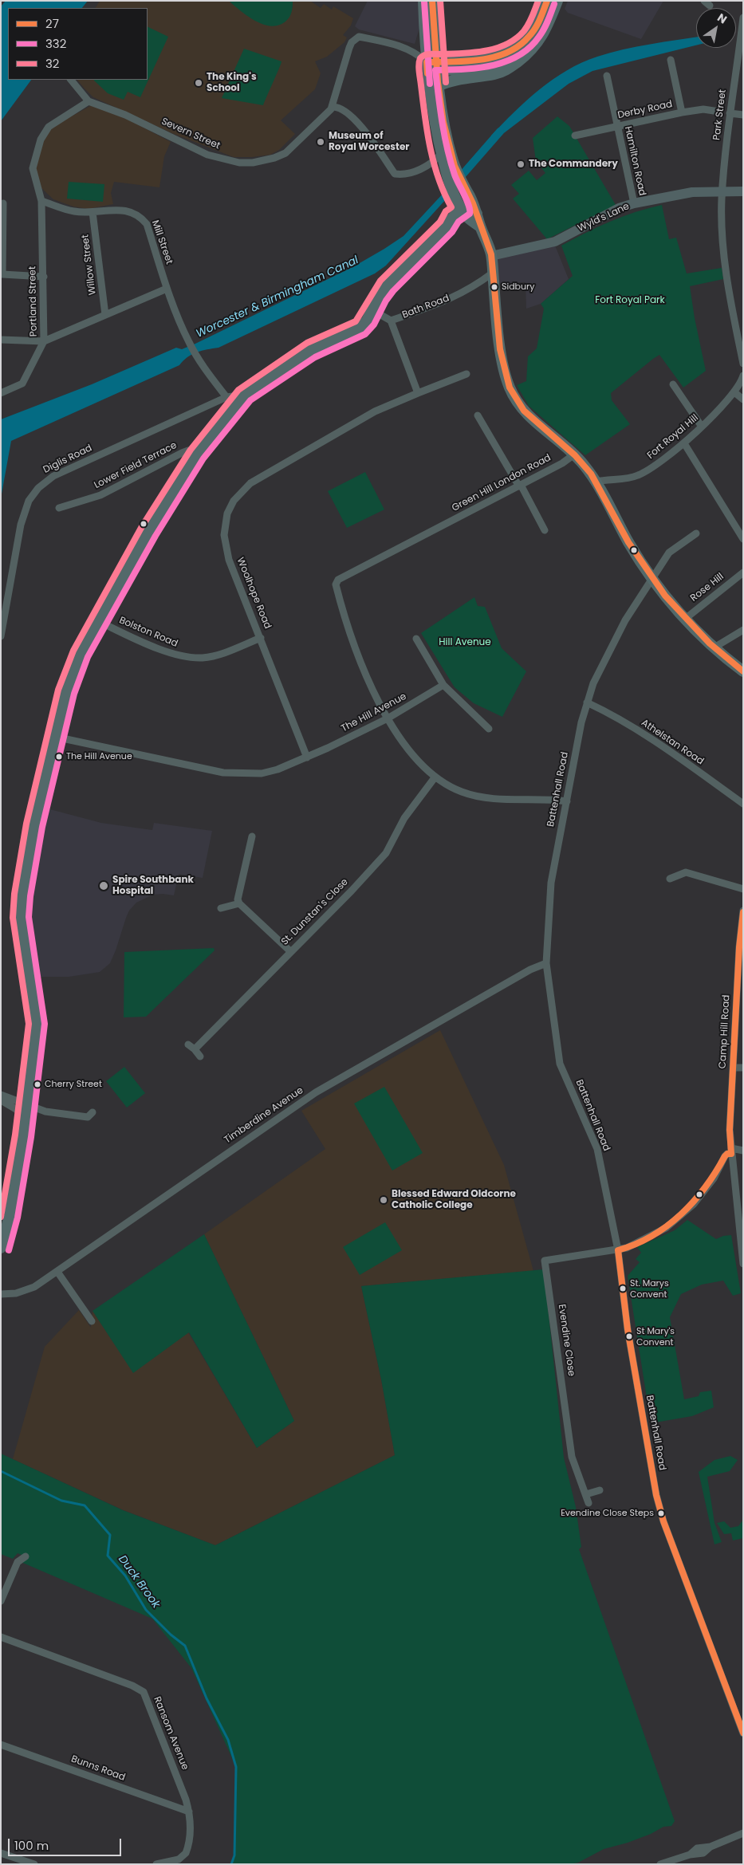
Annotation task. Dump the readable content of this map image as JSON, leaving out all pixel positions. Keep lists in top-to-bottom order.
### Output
{
  "streets": {
    "street": [
      "Derby Road",
      "Park Street",
      "Severn Street",
      "Hamilton Road",
      "Wyld's Lane",
      "Mill Street",
      "Willow Street",
      "Portland Street",
      "Bath Road",
      "Fort Royal Hill",
      "Diglis Road",
      "Lower Field Terrace",
      "Green Hill London Road",
      "Rose Hill",
      "Woolhope Road",
      "Bolston Road",
      "The Hill Avenue",
      "Athelstan Road",
      "Battenhall Road",
      "St. Dunstan's Close",
      "Camp Hill Road",
      "Timberdine Avenue",
      "Evendine Close",
      "Ransom Avenue",
      "Bunns Road"
    ]
  },
  "crossings": [
    ["Derby Road", "Hamilton Road"],
    ["Park Street", "Wyld's Lane"],
    ["Hamilton Road", "Wyld's Lane"],
    ["Mill Street", "Willow Street"],
    ["Mill Street", "Portland Street"],
    ["Mill Street", "Diglis Road"],
    ["Willow Street", "Portland Street"],
    ["Green Hill London Road", "The Hill Avenue"],
    ["Green Hill London Road", "Battenhall Road"],
    ["Green Hill London Road", "St. Dunstan's Close"],
    ["Woolhope Road", "Bolston Road"],
    ["Woolhope Road", "The Hill Avenue"],
    ["Athelstan Road", "Battenhall Road"],
    ["Battenhall Road", "Timberdine Avenue"],
    ["Battenhall Road", "Evendine Close"],
    ["Ransom Avenue", "Bunns Road"]
  ],
  "water": ["Worcester & Birmingham Canal", "Duck Brook"],
  "parks": ["Fort Royal Park", "Hill Avenue"],
  "places": [
    "The King's School",
    "Museum of Royal Worcester",
    "The Commandery",
    "Sidbury",
    "The Hill Avenue",
    "Spire Southbank Hospital",
    "Cherry Street",
    "Blessed Edward Oldcorne Catholic College",
    "St. Marys Convent",
    "St Mary's Convent",
    "Evendine Close Steps"
  ],
  "lines": ["transit line 27", "transit line 32", "transit line 332"],
  "legend": ["27", "332", "32"],
  "scale_bar": "100 m",
  "north": "top right"
}
